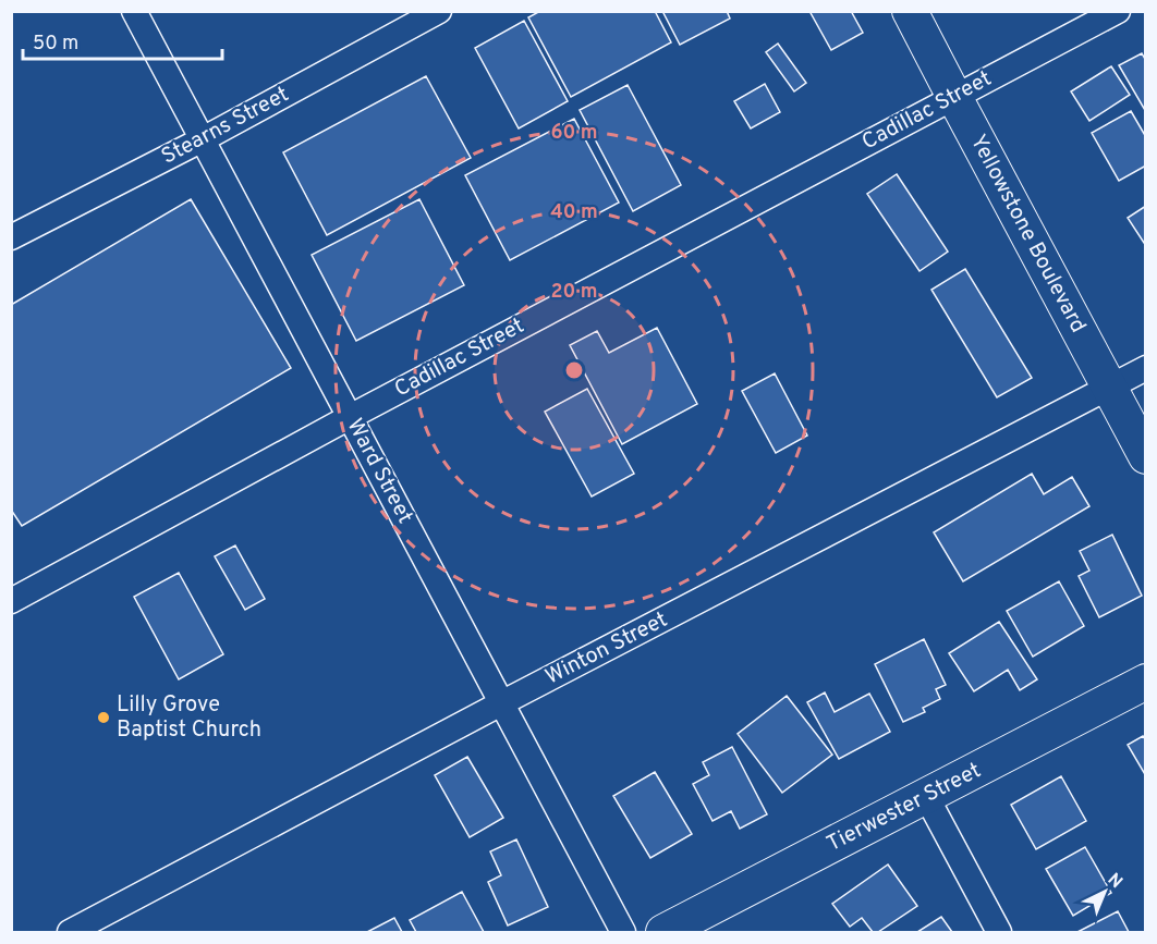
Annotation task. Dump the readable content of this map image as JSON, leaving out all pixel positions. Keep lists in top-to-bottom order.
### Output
{
  "streets": {
    "street": [
      "Cadillac Street",
      "Stearns Street",
      "Yellowstone Boulevard",
      "Ward Street",
      "Winton Street",
      "Tierwester Street"
    ]
  },
  "crossings": [
    ["Cadillac Street", "Yellowstone Boulevard"],
    ["Cadillac Street", "Ward Street"],
    ["Stearns Street", "Ward Street"],
    ["Yellowstone Boulevard", "Winton Street"],
    ["Ward Street", "Winton Street"]
  ],
  "places": ["Lilly Grove Baptist Church"],
  "scale_bar": "50 m",
  "north": "top right",
  "rings": ["60 m", "40 m", "20 m"]
}
